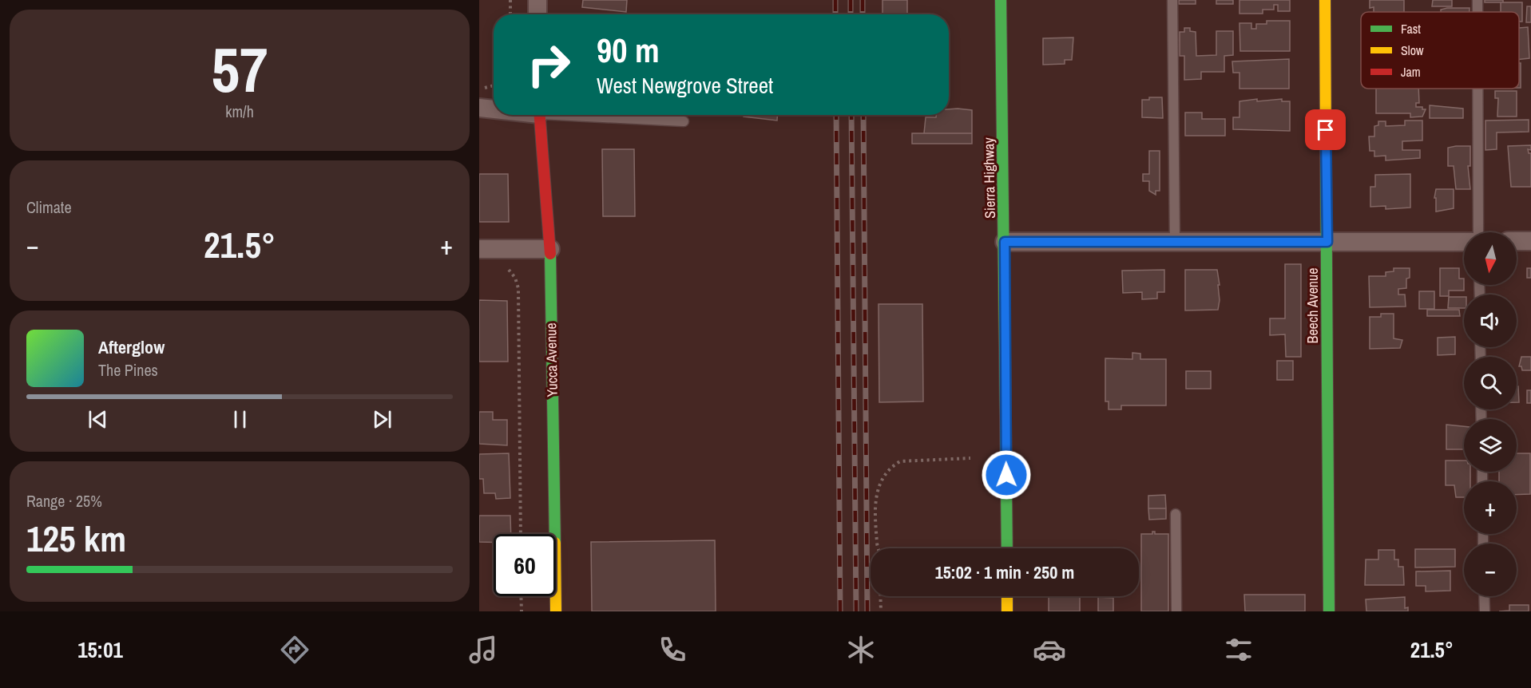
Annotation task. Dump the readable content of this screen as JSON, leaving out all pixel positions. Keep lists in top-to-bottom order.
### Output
{
  "streets": {
    "street": ["Sierra Highway", "Beech Avenue", "Yucca Avenue"]
  },
  "legend": ["Fast", "Slow", "Jam"],
  "north": "bottom",
  "page": {
    "tile": [
      ["57", "km/h"],
      "Climate",
      ["Range · 25%", "125 km"]
    ],
    "turn": ["90 m", "West Newgrove Street"],
    "heat": ["−", "21.5°", "+"],
    "map_buttons": ["+", "−"],
    "song": ["Afterglow", "The Pines"],
    "limit": "60",
    "trip": "15:02 · 1 min · 250 m",
    "tabs": ["15:01", "21.5°"]
  }
}
